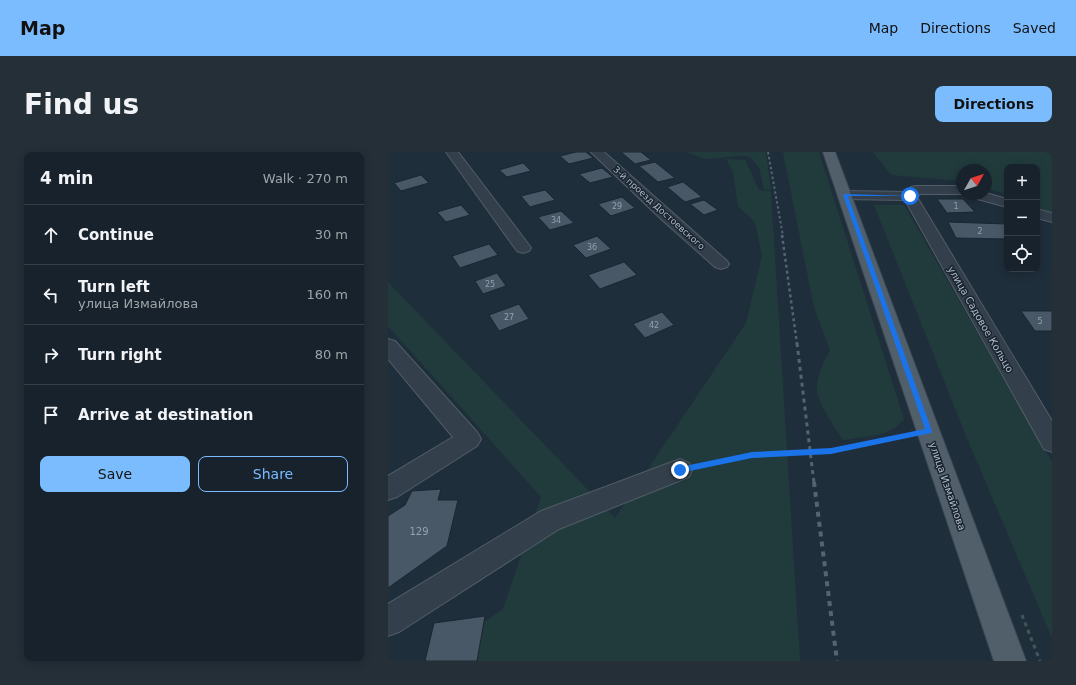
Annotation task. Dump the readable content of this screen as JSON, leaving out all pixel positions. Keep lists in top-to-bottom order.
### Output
{
  "streets": {
    "main road": ["улица Измайлова"],
    "street": ["3-й проезд Достоевского", "улица Садовое Кольцо"]
  },
  "house_numbers": [
    "29",
    "1",
    "34",
    "2",
    "36",
    "25",
    "27",
    "5",
    "42",
    "129"
  ],
  "north": "top right",
  "page": {
    "header": "Map",
    "nav": ["Map", "Directions", "Saved"],
    "buttons": [
      "Directions",
      ["Save", "Share"]
    ],
    "title": "Find us",
    "heading": ["4 min", "Walk · 270 m"],
    "map_buttons": ["+", "−"],
    "list": [
      ["Continue", "30 m"],
      ["Turn left", "улица Измайлова", "160 m"],
      ["Turn right", "80 m"],
      "Arrive at destination"
    ]
  }
}
